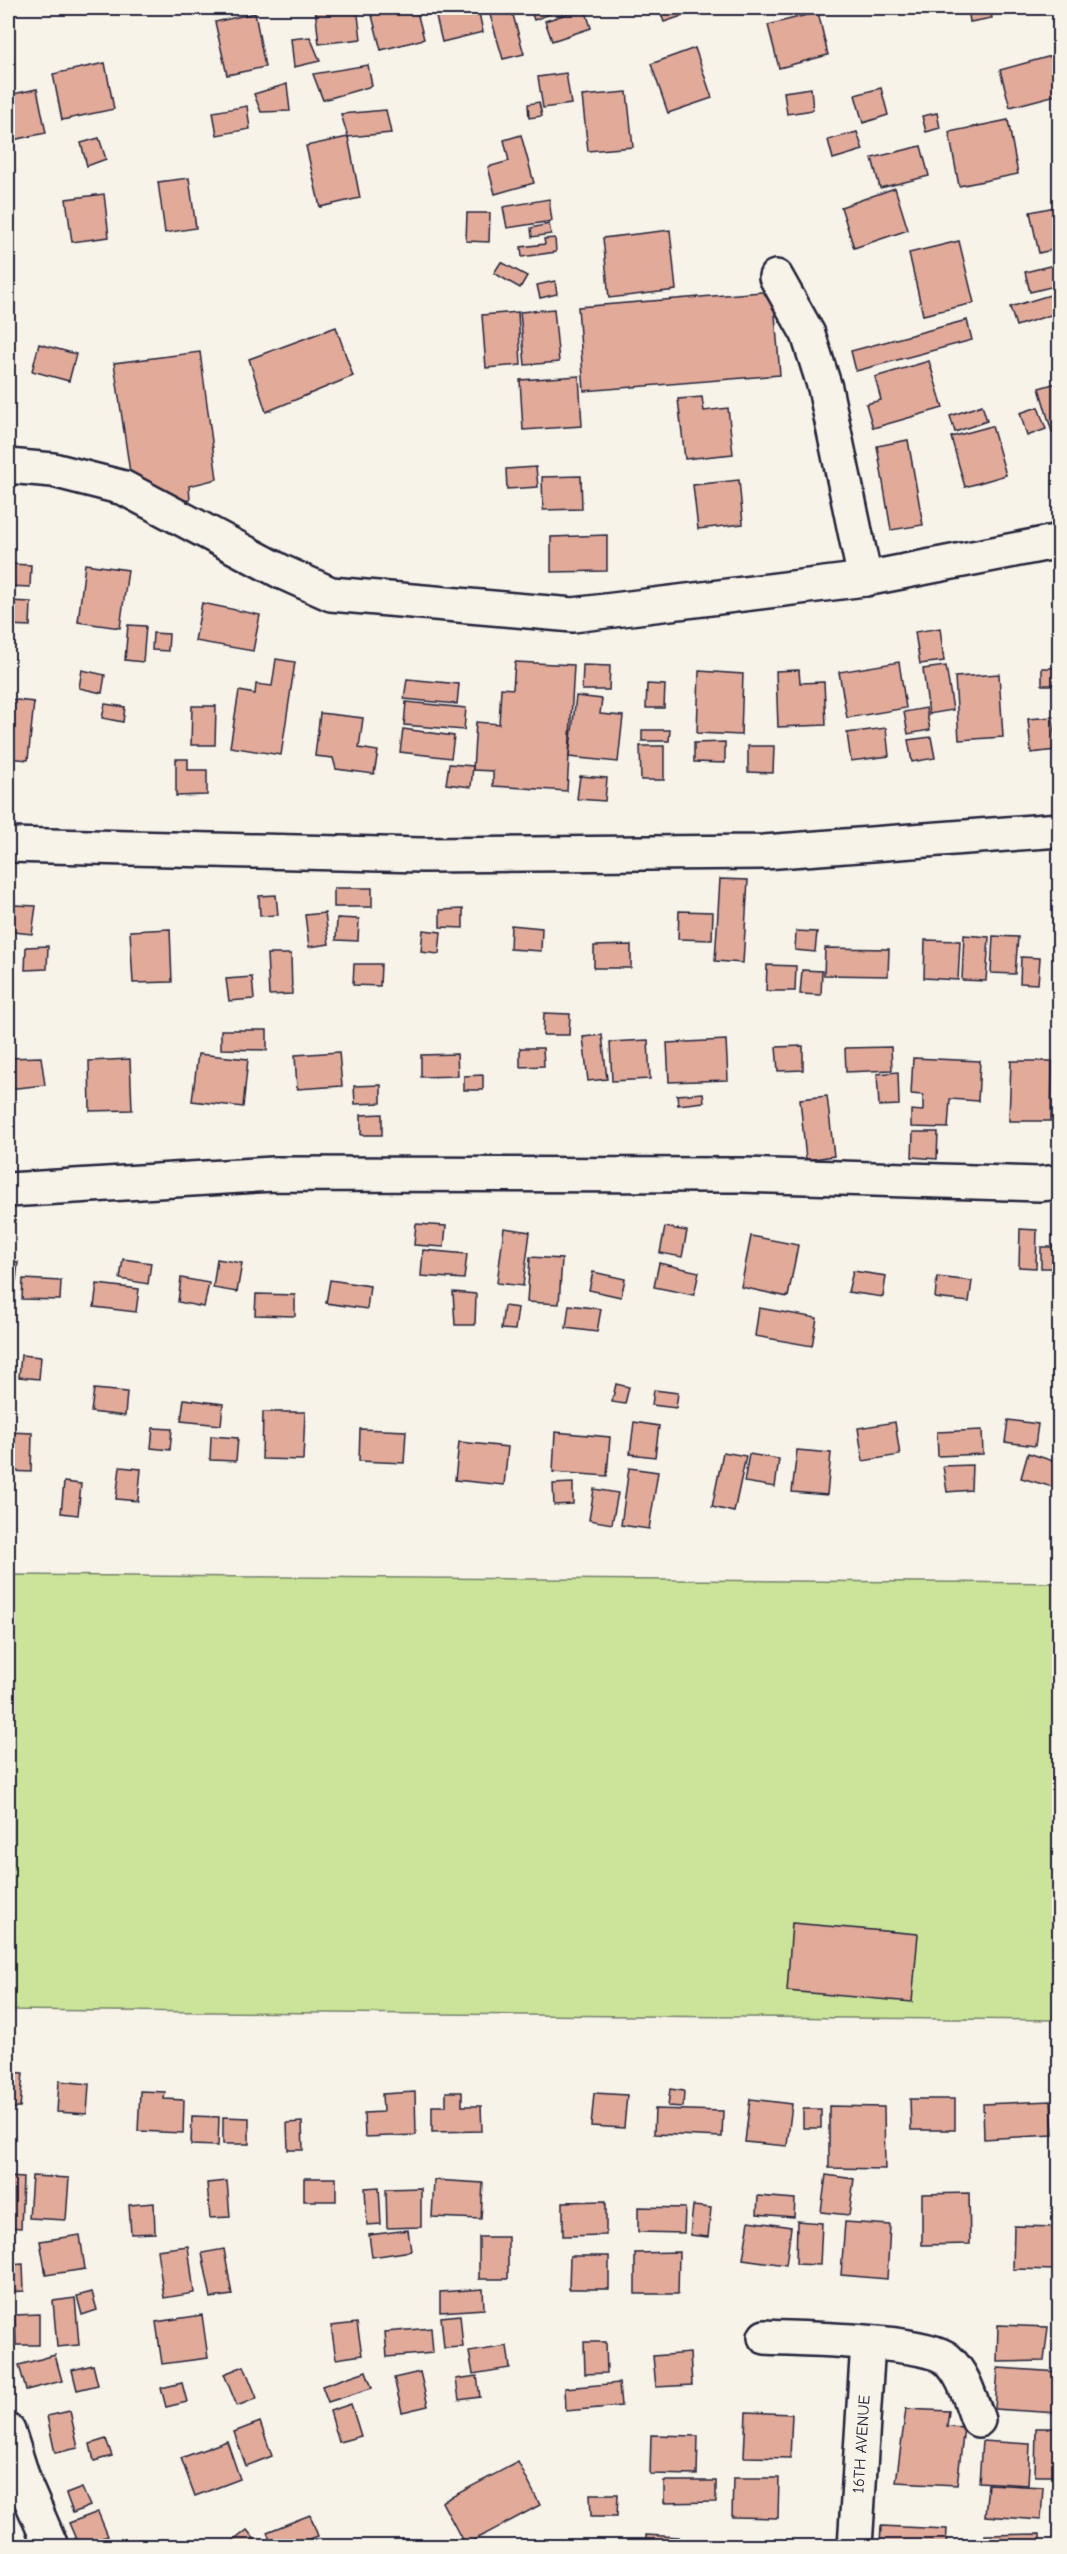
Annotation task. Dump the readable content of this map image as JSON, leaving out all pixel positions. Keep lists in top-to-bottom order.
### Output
{
  "streets": {
    "street": ["16TH AVENUE"]
  }
}
